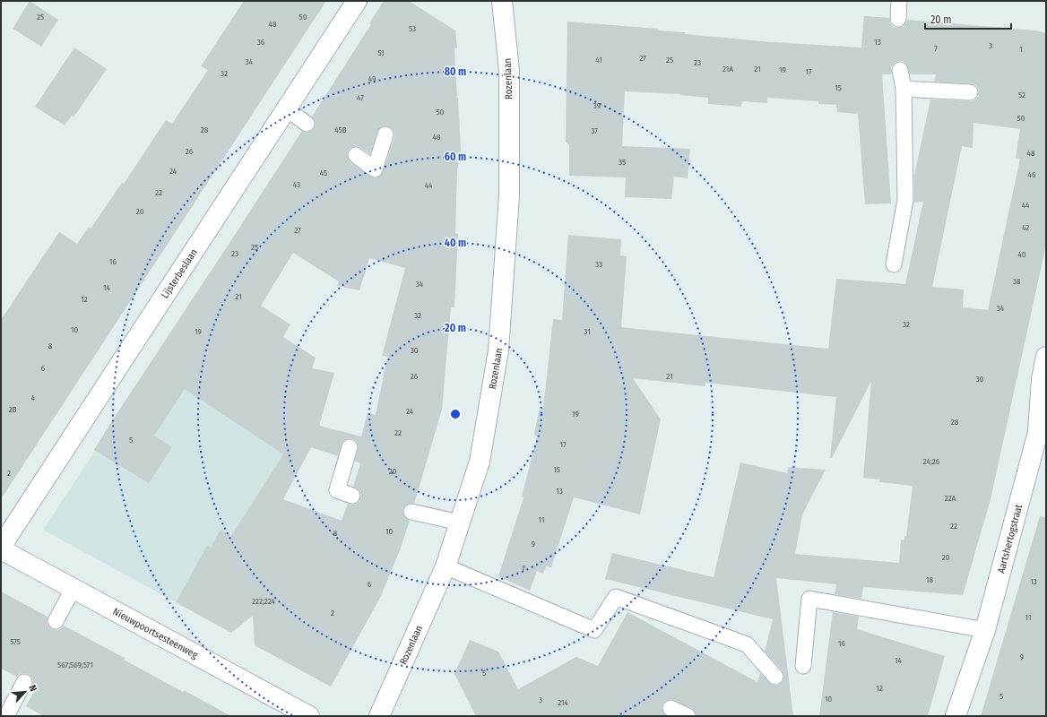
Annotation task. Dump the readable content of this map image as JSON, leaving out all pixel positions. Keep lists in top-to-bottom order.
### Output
{
  "streets": {
    "street": [
      "Rozenlaan",
      "Lijsterbeslaan",
      "Aartshertogstraat",
      "Nieuwpoortsesteenweg"
    ]
  },
  "crossings": [
    ["Lijsterbeslaan", "Nieuwpoortsesteenweg"]
  ],
  "house_numbers": [
    "25",
    "50",
    "48",
    "53",
    "36",
    "13",
    "3",
    "7",
    "1",
    "51",
    "27",
    "41",
    "25",
    "34",
    "23",
    "21A",
    "21",
    "19",
    "17",
    "32",
    "49",
    "15",
    "52",
    "47",
    "39",
    "50",
    "50",
    "28",
    "45B",
    "37",
    "48",
    "26",
    "48",
    "35",
    "24",
    "45",
    "46",
    "43",
    "44",
    "22",
    "44",
    "20",
    "42",
    "27",
    "25",
    "23",
    "40",
    "16",
    "33",
    "38",
    "34",
    "14",
    "21",
    "12",
    "34",
    "32",
    "32",
    "10",
    "19",
    "31",
    "8",
    "30",
    "6",
    "26",
    "21",
    "30",
    "4",
    "2B",
    "24",
    "19",
    "28",
    "22",
    "5",
    "17",
    "24;26",
    "15",
    "20",
    "2",
    "13",
    "22A",
    "11",
    "22",
    "10",
    "8",
    "9",
    "20",
    "7",
    "18",
    "13",
    "6",
    "222;224",
    "2",
    "11",
    "575",
    "16",
    "9",
    "14",
    "567;569;571",
    "5",
    "12",
    "5",
    "10",
    "3",
    "214"
  ],
  "scale_bar": "20 m",
  "north": "top right",
  "rings": [
    "80 m",
    "60 m",
    "40 m",
    "20 m"
  ]
}
